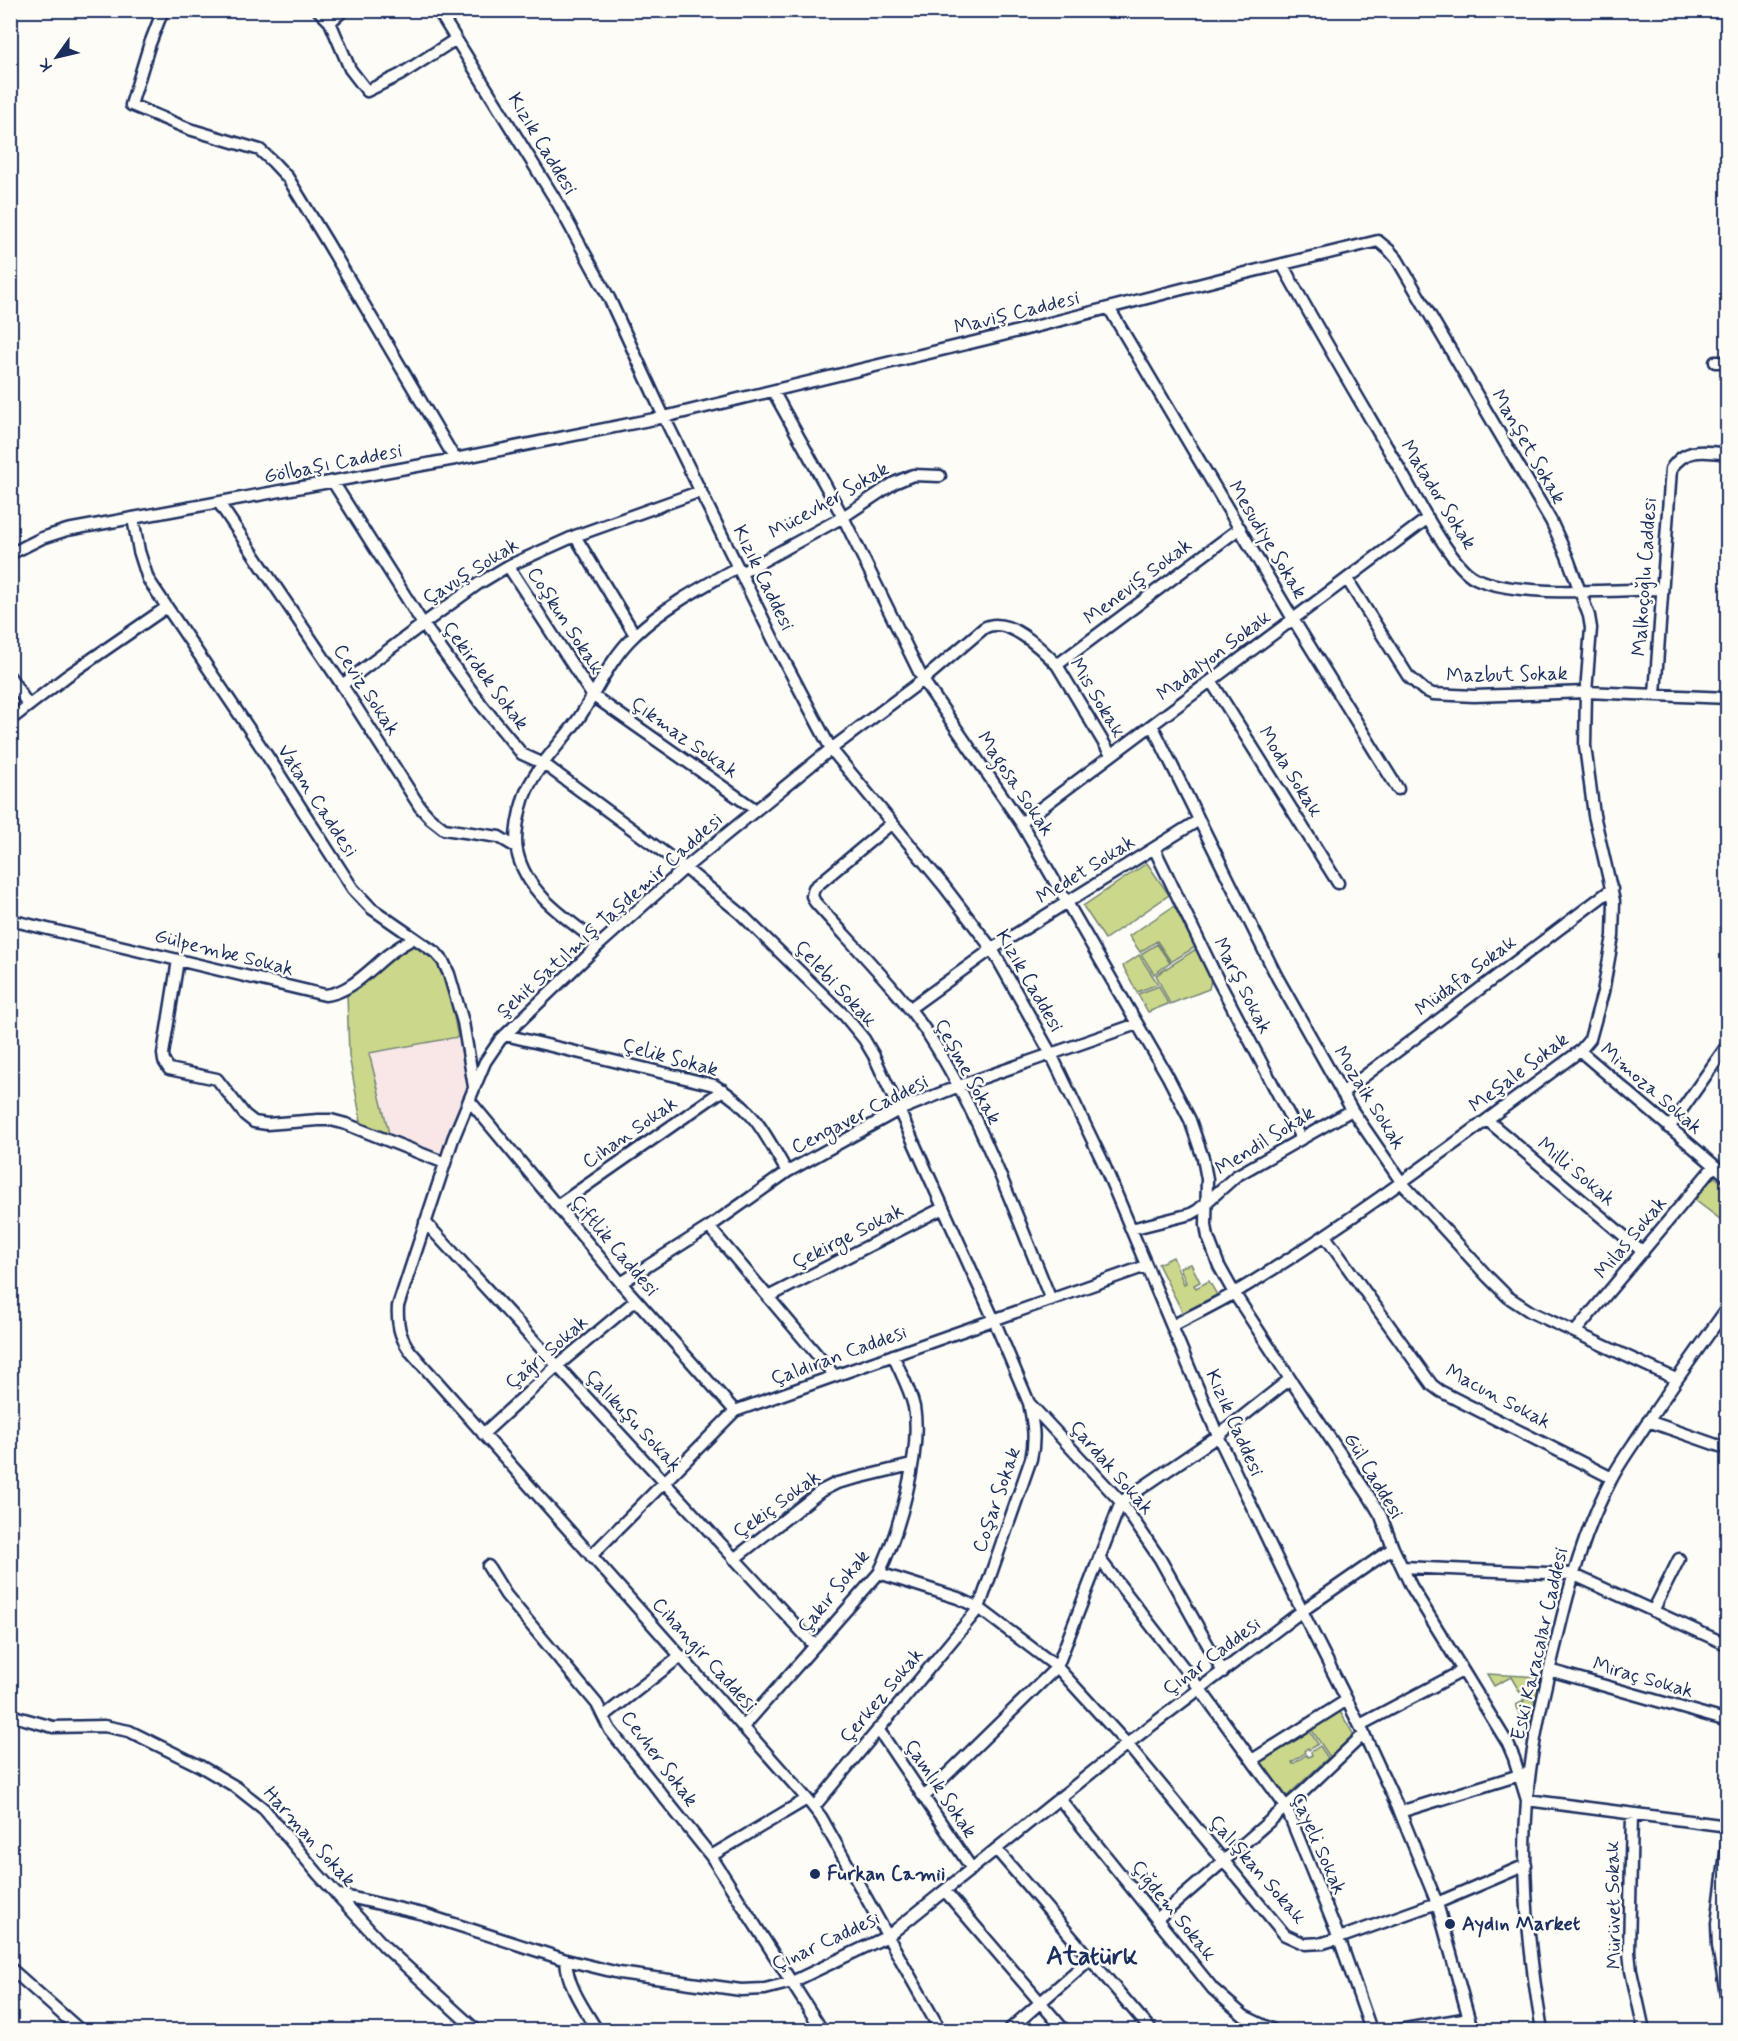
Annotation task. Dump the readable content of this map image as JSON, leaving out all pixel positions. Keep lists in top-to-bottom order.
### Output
{
  "streets": {
    "street": [
      "Kızık Caddesi",
      "Maviş Caddesi",
      "Manşet Sokak",
      "Gölbaşı Caddesi",
      "Matador Sokak",
      "Mücevher Sokak",
      "Mesudiye Sokak",
      "Çavuş Sokak",
      "Malkoçoğlu Caddesi",
      "Meneviş Sokak",
      "Coşkun Sokak",
      "Madalyon Sokak",
      "Mazbut Sokak",
      "Çekirdek Sokak",
      "Ceviz Sokak",
      "Mis Sokak",
      "Çıkmaz Sokak",
      "Moda Sokak",
      "Magosa Sokak",
      "Vatan Caddesi",
      "Medet Sokak",
      "Şehit Satılmış Taşdemir Caddesi",
      "Gülpembe Sokak",
      "Müdafa Sokak",
      "Çelebi Sokak",
      "Marş Sokak",
      "Çelik Sokak",
      "Çeşme Sokak",
      "Meşale Sokak",
      "Mimoza Sokak",
      "Mozaik Sokak",
      "Cengaver Caddesi",
      "Cihan Sokak",
      "Mendil Sokak",
      "Milli Sokak",
      "Çekirge Sokak",
      "Milas Sokak",
      "Çiftlik Caddesi",
      "Çağrı Sokak",
      "Çaldıran Caddesi",
      "Macun Sokak",
      "Çalıkuşu Sokak",
      "Çardak Sokak",
      "Gül Caddesi",
      "Coşar Sokak",
      "Çekiç Sokak",
      "Çakır Sokak",
      "Eski Karacalar Caddesi",
      "Cihangir Caddesi",
      "Çınar Caddesi",
      "Miraç Sokak",
      "Çerkez Sokak",
      "Cevher Sokak",
      "Çamlık Sokak",
      "Harman Sokak",
      "Çayeli Sokak",
      "Çalışkan Sokak",
      "Mürüvet Sokak",
      "Çiğdem Sokak"
    ]
  },
  "crossings": [
    ["Kızık Caddesi", "Maviş Caddesi"],
    ["Kızık Caddesi", "Gölbaşı Caddesi"],
    ["Kızık Caddesi", "Mücevher Sokak"],
    ["Kızık Caddesi", "Çavuş Sokak"],
    ["Kızık Caddesi", "Medet Sokak"],
    ["Kızık Caddesi", "Şehit Satılmış Taşdemir Caddesi"],
    ["Kızık Caddesi", "Çeşme Sokak"],
    ["Kızık Caddesi", "Meşale Sokak"],
    ["Kızık Caddesi", "Cengaver Caddesi"],
    ["Kızık Caddesi", "Mendil Sokak"],
    ["Kızık Caddesi", "Çaldıran Caddesi"],
    ["Kızık Caddesi", "Çınar Caddesi"],
    ["Kızık Caddesi", "Çalışkan Sokak"],
    ["Maviş Caddesi", "Manşet Sokak"],
    ["Maviş Caddesi", "Gölbaşı Caddesi"],
    ["Maviş Caddesi", "Matador Sokak"],
    ["Maviş Caddesi", "Mesudiye Sokak"],
    ["Maviş Caddesi", "Magosa Sokak"],
    ["Manşet Sokak", "Matador Sokak"],
    ["Manşet Sokak", "Mazbut Sokak"],
    ["Manşet Sokak", "Meşale Sokak"],
    ["Gölbaşı Caddesi", "Çekirdek Sokak"],
    ["Gölbaşı Caddesi", "Ceviz Sokak"],
    ["Gölbaşı Caddesi", "Vatan Caddesi"],
    ["Matador Sokak", "Malkoçoğlu Caddesi"],
    ["Matador Sokak", "Madalyon Sokak"],
    ["Mücevher Sokak", "Coşkun Sokak"],
    ["Mücevher Sokak", "Çekirdek Sokak"],
    ["Mücevher Sokak", "Ceviz Sokak"],
    ["Mücevher Sokak", "Çıkmaz Sokak"],
    ["Mücevher Sokak", "Magosa Sokak"],
    ["Mesudiye Sokak", "Meneviş Sokak"],
    ["Mesudiye Sokak", "Madalyon Sokak"],
    ["Çavuş Sokak", "Coşkun Sokak"],
    ["Çavuş Sokak", "Çekirdek Sokak"],
    ["Çavuş Sokak", "Ceviz Sokak"],
    ["Malkoçoğlu Caddesi", "Mazbut Sokak"],
    ["Meneviş Sokak", "Mis Sokak"],
    ["Coşkun Sokak", "Çıkmaz Sokak"],
    ["Madalyon Sokak", "Mazbut Sokak"],
    ["Madalyon Sokak", "Mis Sokak"],
    ["Madalyon Sokak", "Moda Sokak"],
    ["Madalyon Sokak", "Magosa Sokak"],
    ["Madalyon Sokak", "Mozaik Sokak"],
    ["Mazbut Sokak", "Meşale Sokak"],
    ["Çekirdek Sokak", "Şehit Satılmış Taşdemir Caddesi"],
    ["Çekirdek Sokak", "Çelebi Sokak"],
    ["Mis Sokak", "Şehit Satılmış Taşdemir Caddesi"],
    ["Çıkmaz Sokak", "Şehit Satılmış Taşdemir Caddesi"],
    ["Magosa Sokak", "Medet Sokak"],
    ["Magosa Sokak", "Şehit Satılmış Taşdemir Caddesi"],
    ["Magosa Sokak", "Cengaver Caddesi"],
    ["Magosa Sokak", "Mendil Sokak"],
    ["Magosa Sokak", "Gül Caddesi"],
    ["Vatan Caddesi", "Şehit Satılmış Taşdemir Caddesi"],
    ["Vatan Caddesi", "Gülpembe Sokak"],
    ["Medet Sokak", "Marş Sokak"],
    ["Medet Sokak", "Çeşme Sokak"],
    ["Medet Sokak", "Mozaik Sokak"],
    ["Şehit Satılmış Taşdemir Caddesi", "Çelebi Sokak"],
    ["Şehit Satılmış Taşdemir Caddesi", "Çelik Sokak"],
    ["Şehit Satılmış Taşdemir Caddesi", "Çiftlik Caddesi"],
    ["Şehit Satılmış Taşdemir Caddesi", "Çalıkuşu Sokak"],
    ["Şehit Satılmış Taşdemir Caddesi", "Cihangir Caddesi"],
    ["Müdafa Sokak", "Meşale Sokak"],
    ["Müdafa Sokak", "Mozaik Sokak"],
    ["Çelebi Sokak", "Cengaver Caddesi"],
    ["Çelebi Sokak", "Çekirge Sokak"],
    ["Çelebi Sokak", "Çaldıran Caddesi"],
    ["Çelebi Sokak", "Çardak Sokak"],
    ["Marş Sokak", "Mendil Sokak"],
    ["Çelik Sokak", "Cengaver Caddesi"],
    ["Çelik Sokak", "Cihan Sokak"],
    ["Çeşme Sokak", "Cengaver Caddesi"],
    ["Çeşme Sokak", "Çaldıran Caddesi"],
    ["Meşale Sokak", "Mimoza Sokak"],
    ["Meşale Sokak", "Mozaik Sokak"],
    ["Meşale Sokak", "Milli Sokak"],
    ["Meşale Sokak", "Macun Sokak"],
    ["Meşale Sokak", "Gül Caddesi"],
    ["Mimoza Sokak", "Milas Sokak"],
    ["Mozaik Sokak", "Mendil Sokak"],
    ["Mozaik Sokak", "Milas Sokak"],
    ["Mozaik Sokak", "Eski Karacalar Caddesi"],
    ["Cengaver Caddesi", "Çiftlik Caddesi"],
    ["Cihan Sokak", "Çiftlik Caddesi"],
    ["Mendil Sokak", "Gül Caddesi"],
    ["Milli Sokak", "Milas Sokak"],
    ["Çiftlik Caddesi", "Çağrı Sokak"],
    ["Çiftlik Caddesi", "Çaldıran Caddesi"],
    ["Çağrı Sokak", "Çalıkuşu Sokak"],
    ["Çağrı Sokak", "Cihangir Caddesi"],
    ["Çaldıran Caddesi", "Çalıkuşu Sokak"],
    ["Çaldıran Caddesi", "Çardak Sokak"],
    ["Çaldıran Caddesi", "Çakır Sokak"],
    ["Çaldıran Caddesi", "Cihangir Caddesi"],
    ["Macun Sokak", "Eski Karacalar Caddesi"],
    ["Çalıkuşu Sokak", "Çekiç Sokak"],
    ["Çalıkuşu Sokak", "Çakır Sokak"],
    ["Çardak Sokak", "Coşar Sokak"],
    ["Çardak Sokak", "Çınar Caddesi"],
    ["Gül Caddesi", "Eski Karacalar Caddesi"],
    ["Gül Caddesi", "Çınar Caddesi"],
    ["Coşar Sokak", "Çerkez Sokak"],
    ["Coşar Sokak", "Çalışkan Sokak"],
    ["Çekiç Sokak", "Çakır Sokak"],
    ["Çakır Sokak", "Cihangir Caddesi"],
    ["Çakır Sokak", "Çalışkan Sokak"],
    ["Eski Karacalar Caddesi", "Miraç Sokak"],
    ["Eski Karacalar Caddesi", "Çalışkan Sokak"],
    ["Cihangir Caddesi", "Çınar Caddesi"],
    ["Cihangir Caddesi", "Çerkez Sokak"],
    ["Çınar Caddesi", "Cevher Sokak"],
    ["Çınar Caddesi", "Çamlık Sokak"],
    ["Çınar Caddesi", "Harman Sokak"],
    ["Çınar Caddesi", "Çayeli Sokak"],
    ["Çınar Caddesi", "Çalışkan Sokak"],
    ["Çınar Caddesi", "Çiğdem Sokak"],
    ["Çerkez Sokak", "Cevher Sokak"],
    ["Çerkez Sokak", "Çamlık Sokak"],
    ["Çerkez Sokak", "Çalışkan Sokak"],
    ["Çayeli Sokak", "Çalışkan Sokak"]
  ],
  "districts": ["Atatürk"],
  "places": ["Furkan Camii", "Aydın Market"],
  "north": "bottom left"
}
